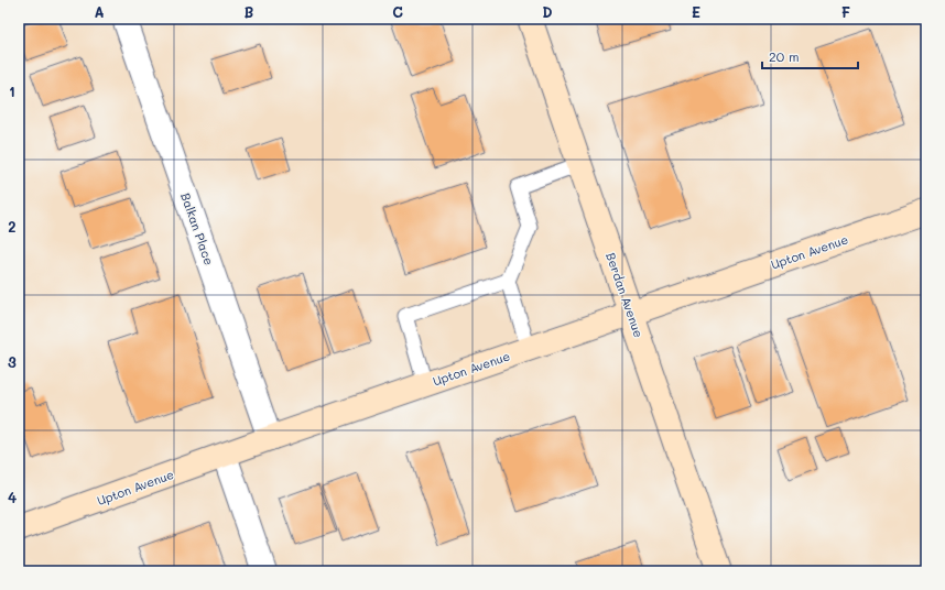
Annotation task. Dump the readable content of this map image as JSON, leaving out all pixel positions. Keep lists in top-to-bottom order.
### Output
{
  "streets": {
    "street": ["Balkan Place", "Upton Avenue", "Berdan Avenue"]
  },
  "crossings": [
    ["Balkan Place", "Upton Avenue"],
    ["Upton Avenue", "Berdan Avenue"]
  ],
  "scale_bar": "20 m",
  "grid": {
    "columns": [
      "A",
      "B",
      "C",
      "D",
      "E",
      "F"
    ],
    "rows": [
      "1",
      "2",
      "3",
      "4"
    ]
  }
}
